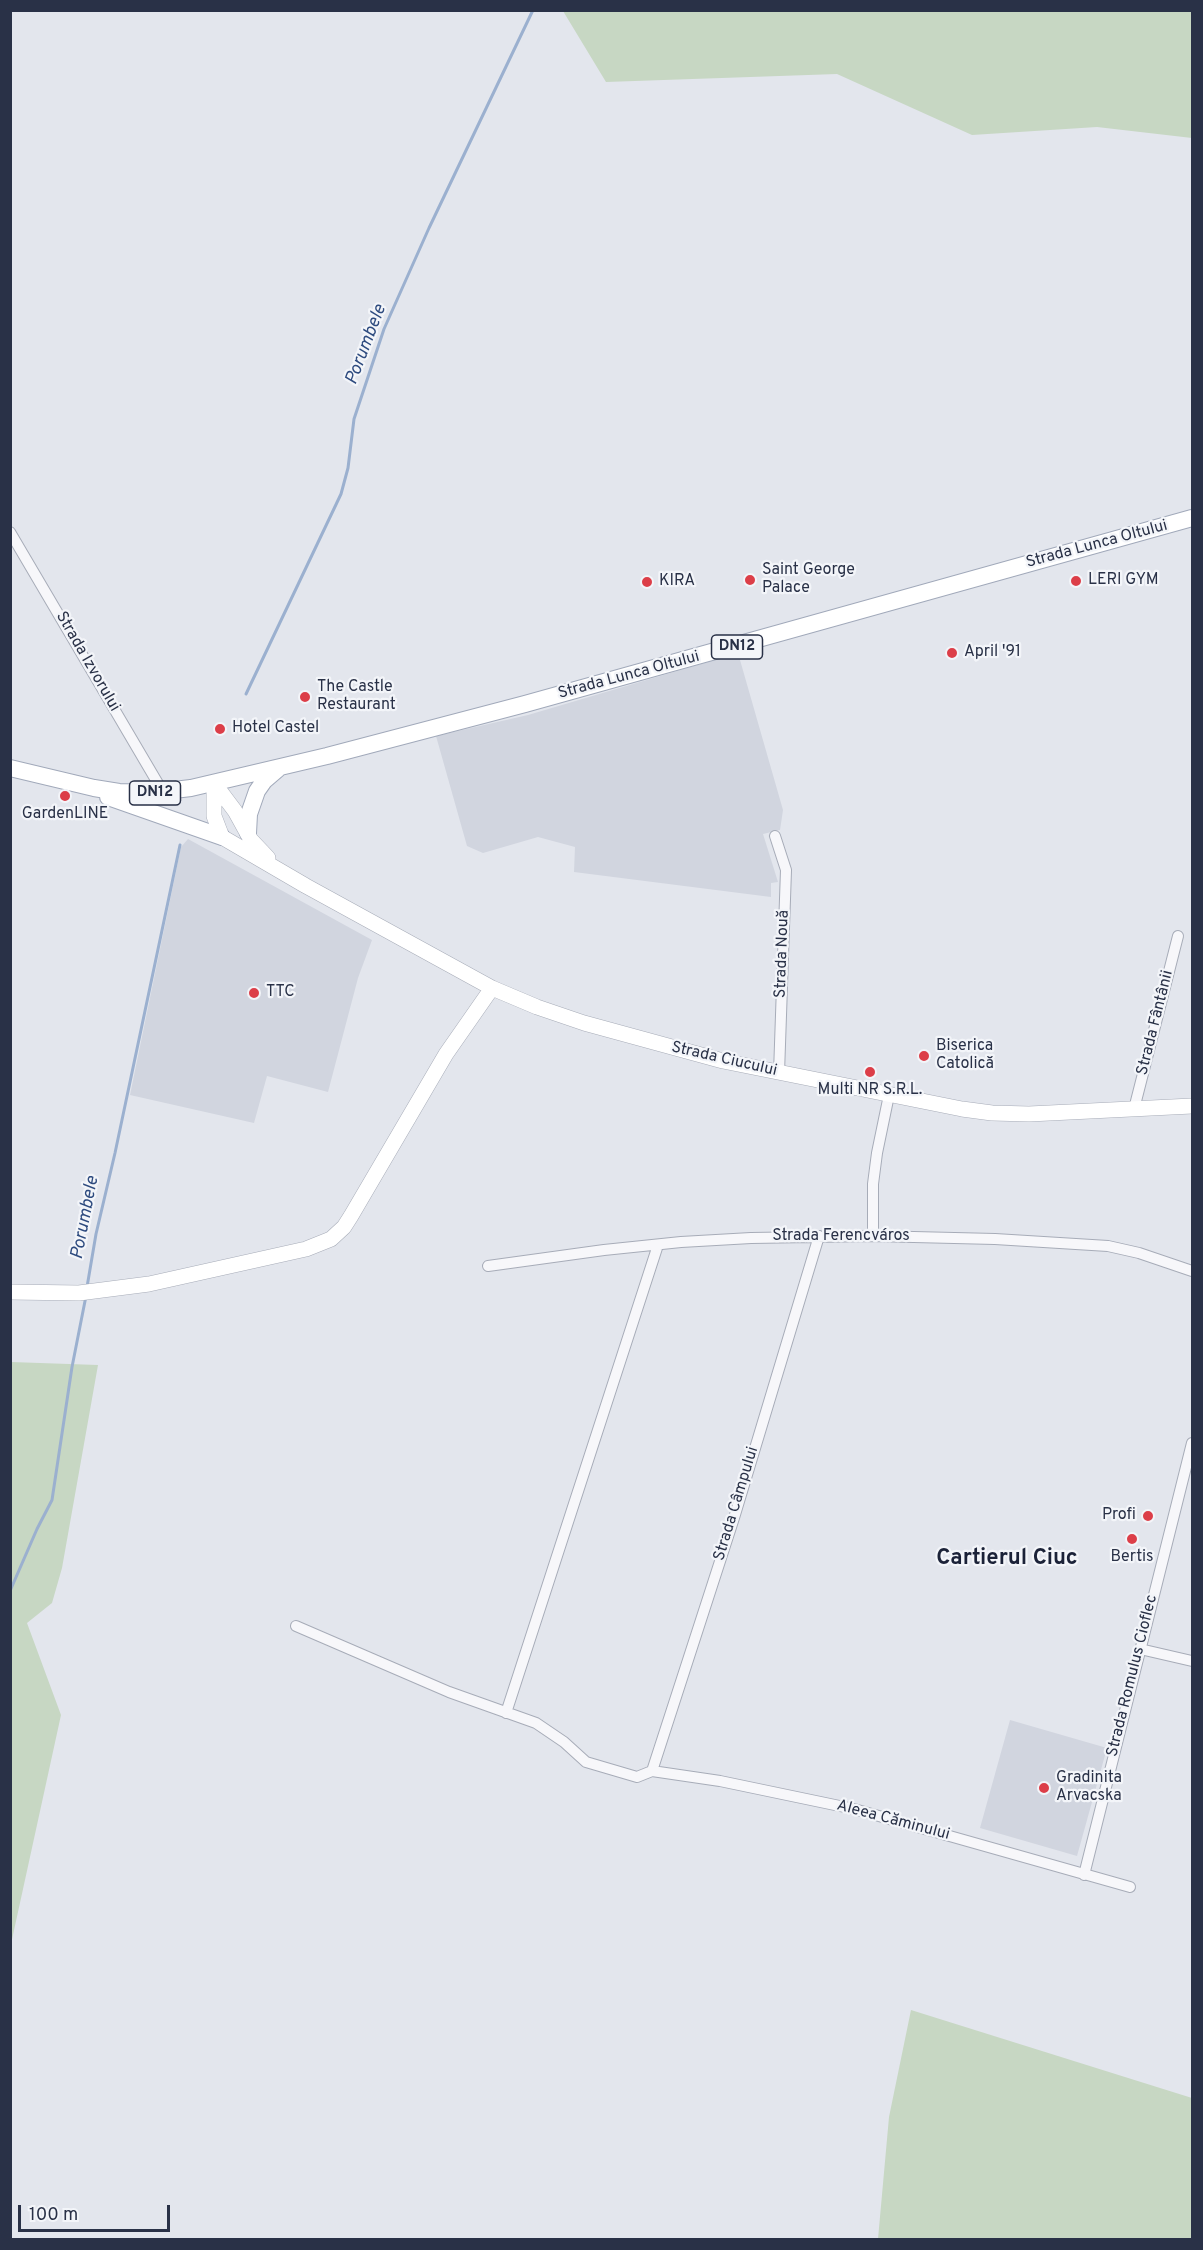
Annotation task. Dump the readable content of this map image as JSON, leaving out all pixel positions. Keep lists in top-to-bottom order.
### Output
{
  "streets": {
    "main road": ["Strada Lunca Oltului", "DN12", "Strada Ciucului"],
    "street": [
      "Strada Izvorului",
      "Strada Nouă",
      "Strada Fântânii",
      "Strada Ferencváros",
      "Strada Câmpului",
      "Strada Romulus Cioflec",
      "Aleea Căminului"
    ]
  },
  "crossings": [
    ["Strada Lunca Oltului", "DN12"],
    ["Strada Lunca Oltului", "Strada Izvorului"],
    ["Strada Nouă", "Strada Ciucului"],
    ["Strada Fântânii", "Strada Ciucului"],
    ["Strada Ferencváros", "Strada Câmpului"],
    ["Strada Câmpului", "Aleea Căminului"],
    ["Strada Romulus Cioflec", "Aleea Căminului"]
  ],
  "districts": ["Cartierul Ciuc"],
  "water": ["Porumbele"],
  "places": [
    "Saint George Palace",
    "LERI GYM",
    "KIRA",
    "April '91",
    "The Castle Restaurant",
    "Hotel Castel",
    "GardenLINE",
    "TTC",
    "Biserica Catolică",
    "Multi NR S.R.L.",
    "Profi",
    "Bertis",
    "Gradinita Arvacska"
  ],
  "scale_bar": "100 m"
}
